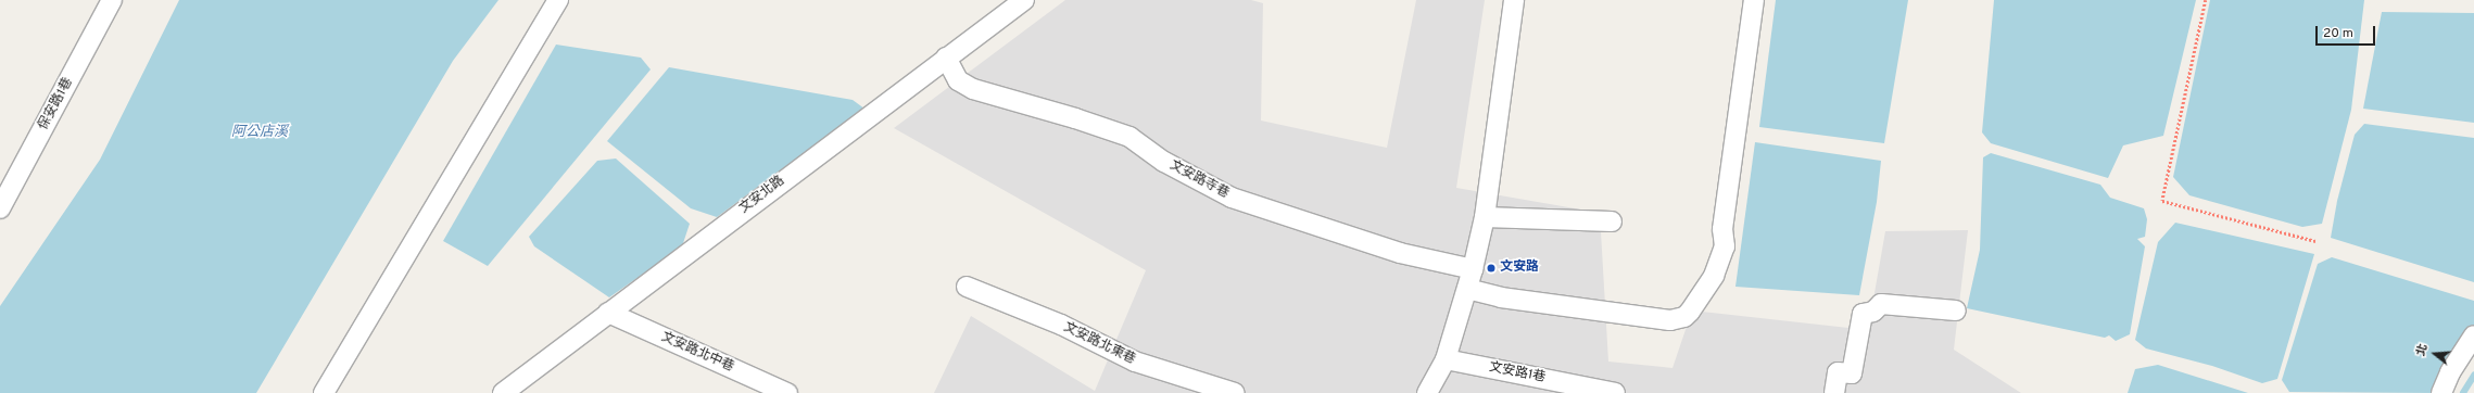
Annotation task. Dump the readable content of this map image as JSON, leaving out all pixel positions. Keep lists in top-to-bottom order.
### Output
{
  "streets": {
    "street": [
      "保安路1巷",
      "文安路寺巷",
      "文安北路",
      "文安路北東巷",
      "文安路北中巷",
      "文安路1巷"
    ]
  },
  "crossings": [
    ["文安路寺巷", "文安北路"],
    ["文安北路", "文安路北中巷"]
  ],
  "water": ["阿公店溪"],
  "places": ["文安路"],
  "scale_bar": "20 m",
  "north": "left"
}
